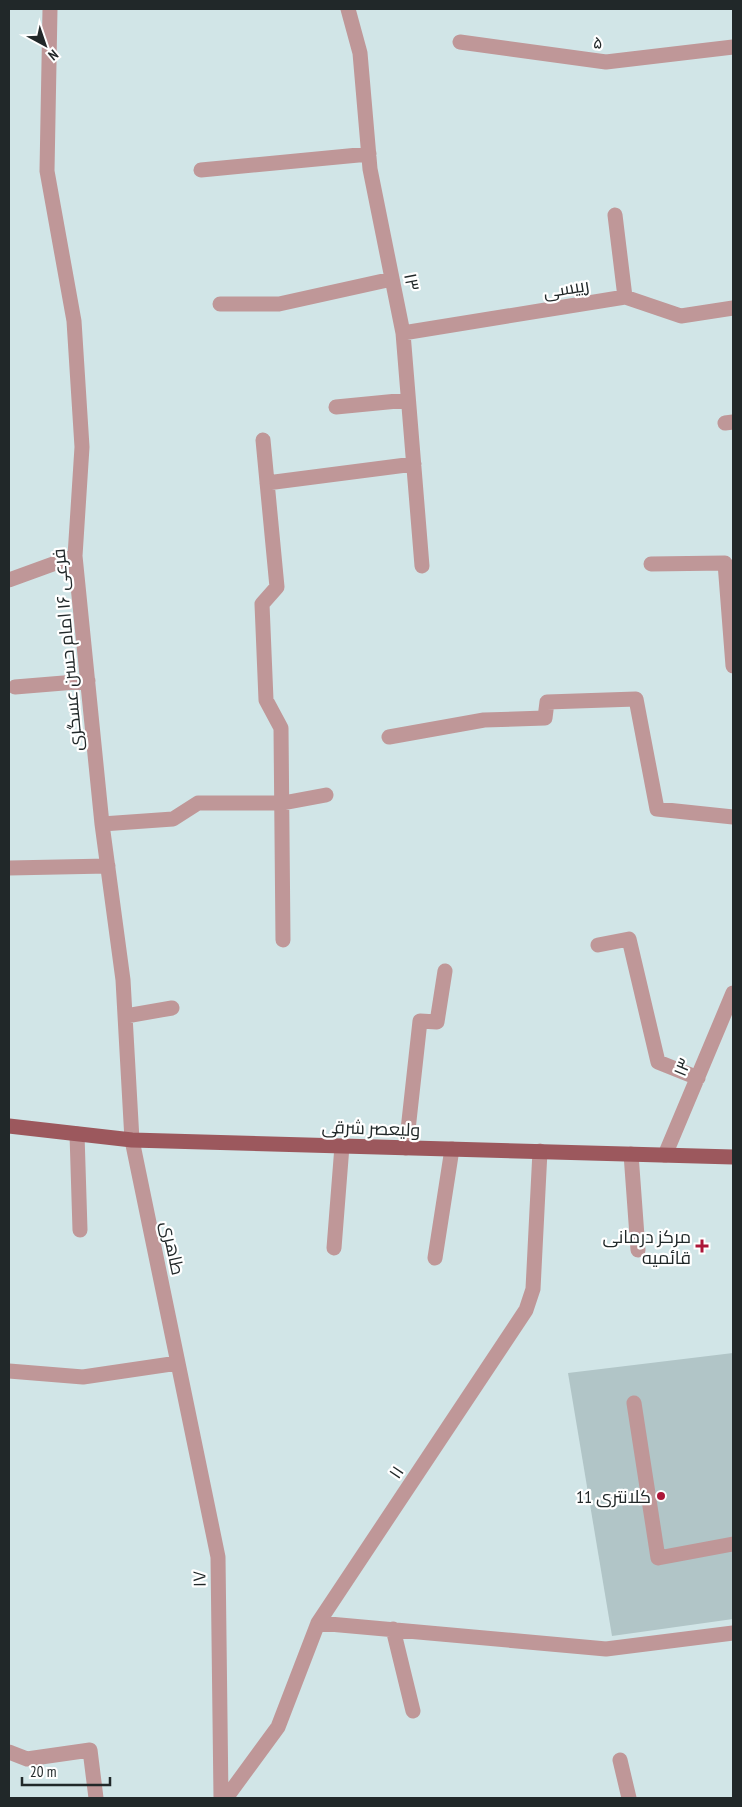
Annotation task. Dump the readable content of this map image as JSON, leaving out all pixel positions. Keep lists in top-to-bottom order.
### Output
{
  "streets": {
    "main road": ["ولیعصر شرقی"],
    "street": [
      "۵",
      "۱۳",
      "رییسی",
      "فرعی ۱۶ امام حسن عسگری",
      "طاهری",
      "۱۱",
      "۱۷"
    ]
  },
  "crossings": [
    ["۱۳", "رییسی"],
    ["۱۳", "ولیعصر شرقی"],
    ["فرعی ۱۶ امام حسن عسگری", "ولیعصر شرقی"],
    ["فرعی ۱۶ امام حسن عسگری", "طاهری"],
    ["ولیعصر شرقی", "طاهری"],
    ["ولیعصر شرقی", "۱۱"],
    ["طاهری", "۱۷"]
  ],
  "places": {
    "health": ["مرکز درمانی قائمیه"],
    "other": ["کلانتری 11"]
  },
  "scale_bar": "20 m",
  "north": "bottom right"
}
